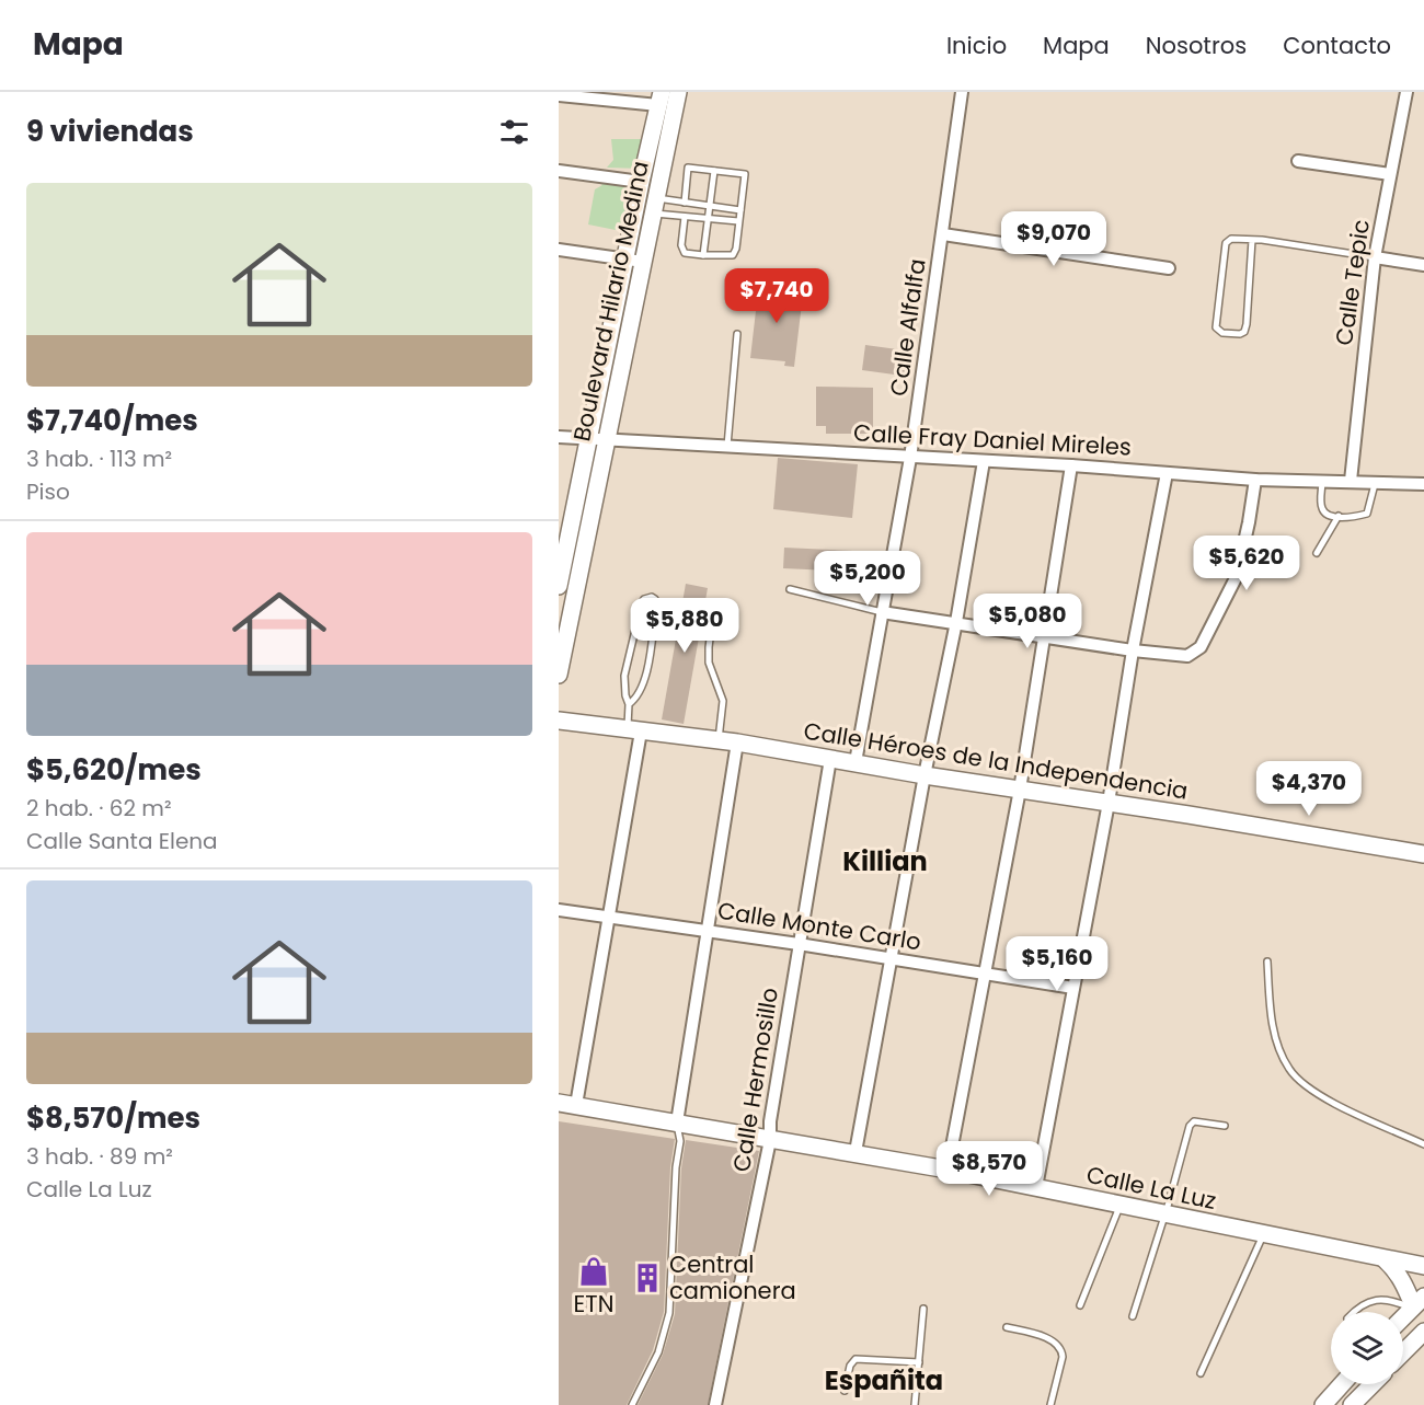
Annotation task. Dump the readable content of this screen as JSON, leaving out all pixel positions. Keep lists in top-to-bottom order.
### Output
{
  "streets": {
    "street": [
      "Calle Tepic",
      "Boulevard Hilario Medina",
      "Calle Alfalfa",
      "Calle Fray Daniel Mireles",
      "Calle Héroes de la Independencia",
      "Calle Monte Carlo",
      "Calle Hermosillo",
      "Calle La Luz"
    ]
  },
  "crossings": [
    ["Calle Tepic", "Calle Fray Daniel Mireles"],
    ["Boulevard Hilario Medina", "Calle Fray Daniel Mireles"],
    ["Calle Alfalfa", "Calle Fray Daniel Mireles"],
    ["Calle Alfalfa", "Calle Héroes de la Independencia"],
    ["Calle Héroes de la Independencia", "Calle Hermosillo"],
    ["Calle Monte Carlo", "Calle Hermosillo"],
    ["Calle Hermosillo", "Calle La Luz"]
  ],
  "districts": ["Killian", "Españita"],
  "places": {
    "shop": ["ETN"],
    "building": ["Central camionera"]
  },
  "page": {
    "header": "Mapa",
    "nav": [
      "Inicio",
      "Mapa",
      "Nosotros",
      "Contacto"
    ],
    "heading": "9 viviendas",
    "list": [
      {
        "name": "$7,740/mes",
        "note": "3 hab. · 113 m² · Piso"
      },
      {
        "name": "$5,620/mes",
        "note": "2 hab. · 62 m² · Calle Santa Elena"
      },
      {
        "name": "$8,570/mes",
        "note": "3 hab. · 89 m² · Calle La Luz"
      }
    ],
    "price": [
      "$9,070",
      "$7,740",
      "$5,620",
      "$5,200",
      "$5,080",
      "$5,880",
      "$4,370",
      "$5,160",
      "$8,570"
    ]
  }
}
